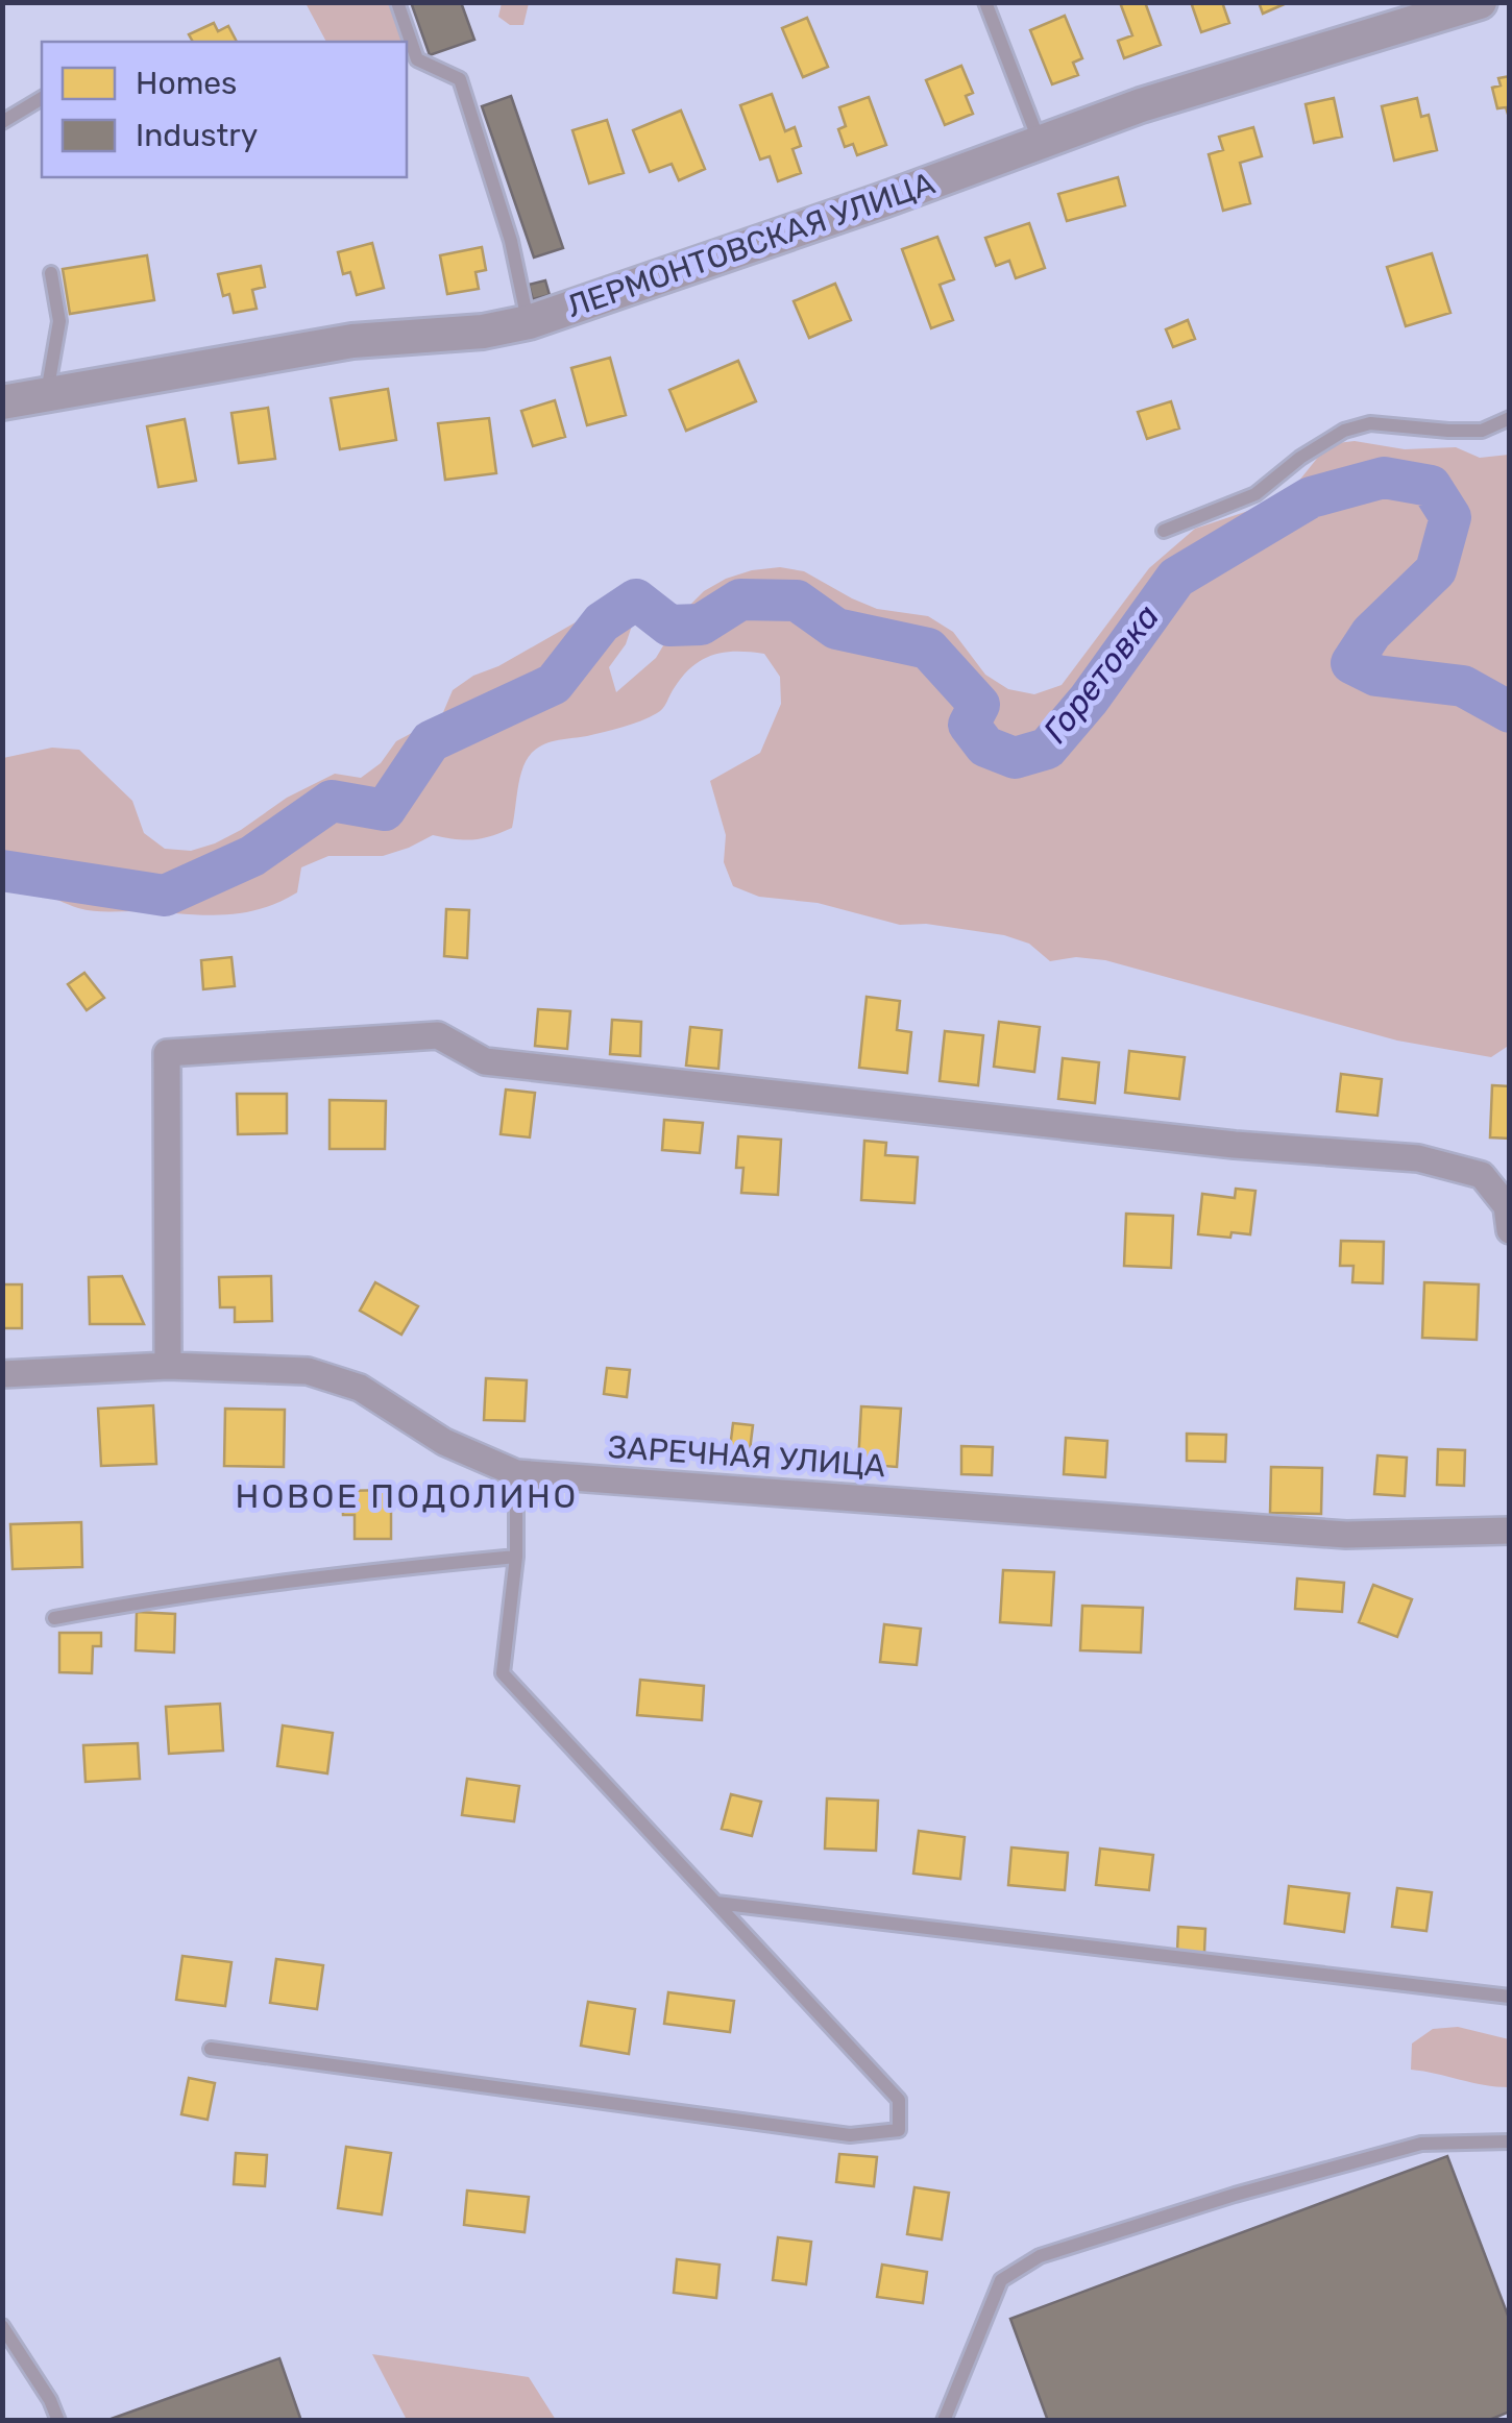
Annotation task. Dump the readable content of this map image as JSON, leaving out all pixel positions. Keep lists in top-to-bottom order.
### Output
{
  "streets": {
    "street": ["ЛЕРМОНТОВСКАЯ УЛИЦА", "ЗАРЕЧНАЯ УЛИЦА"]
  },
  "districts": ["НОВОЕ ПОДОЛИНО"],
  "water": ["Горетовка"],
  "legend": ["Homes", "Industry"]
}
